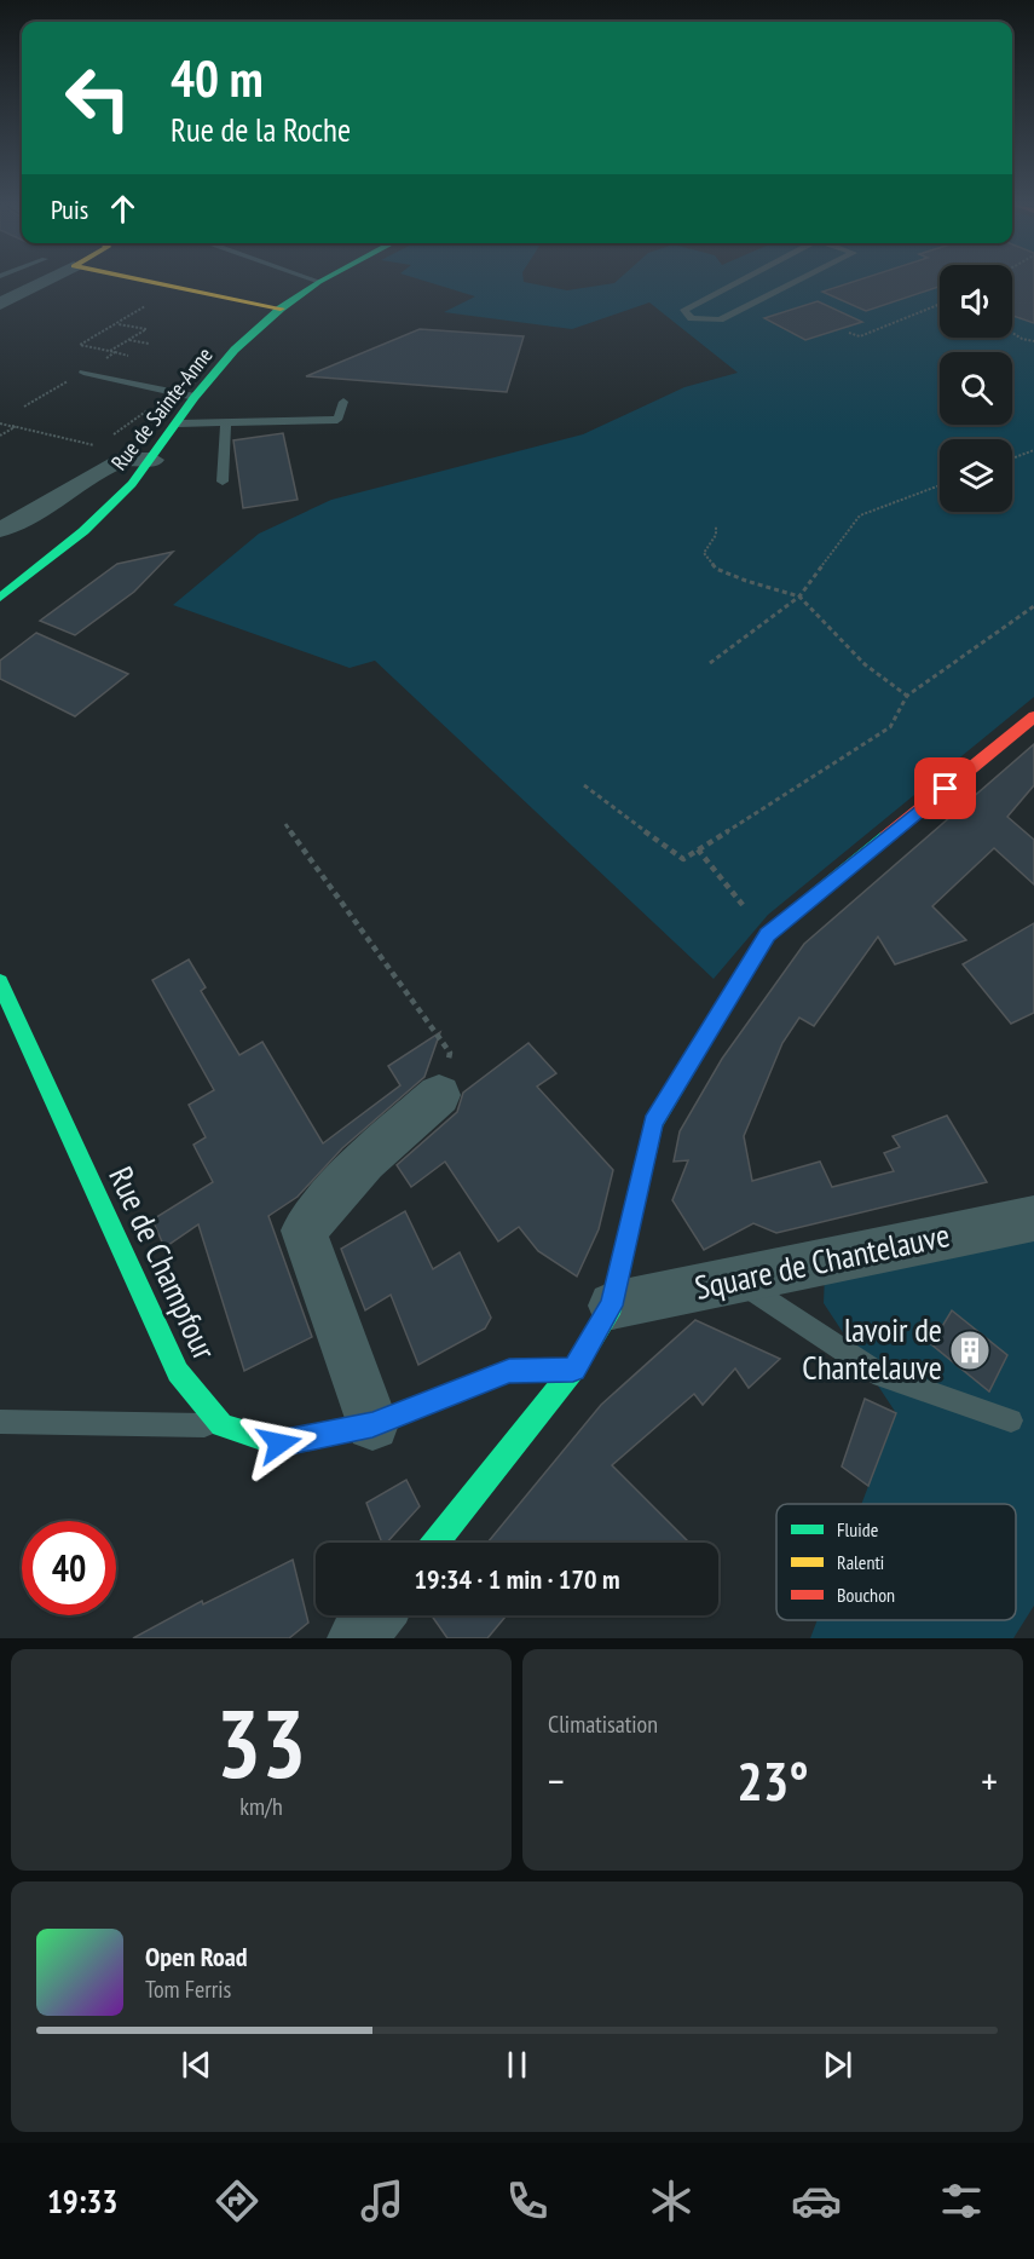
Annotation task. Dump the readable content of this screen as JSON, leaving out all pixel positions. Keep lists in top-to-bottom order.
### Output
{
  "streets": {
    "street": ["Rue de Sainte-Anne", "Square de Chantelauve", "Rue de Champfour"]
  },
  "places": {
    "building": ["lavoir de Chantelauve"]
  },
  "legend": ["Fluide", "Ralenti", "Bouchon"],
  "page": {
    "turn": ["40 m", "Rue de la Roche"],
    "then": "Puis",
    "limit": "40",
    "trip": "19:34 · 1 min · 170 m",
    "tile": [
      ["33", "km/h"],
      "Climatisation"
    ],
    "heat": ["−", "23°", "+"],
    "song": ["Open Road", "Tom Ferris"],
    "tabs": "19:33"
  }
}
